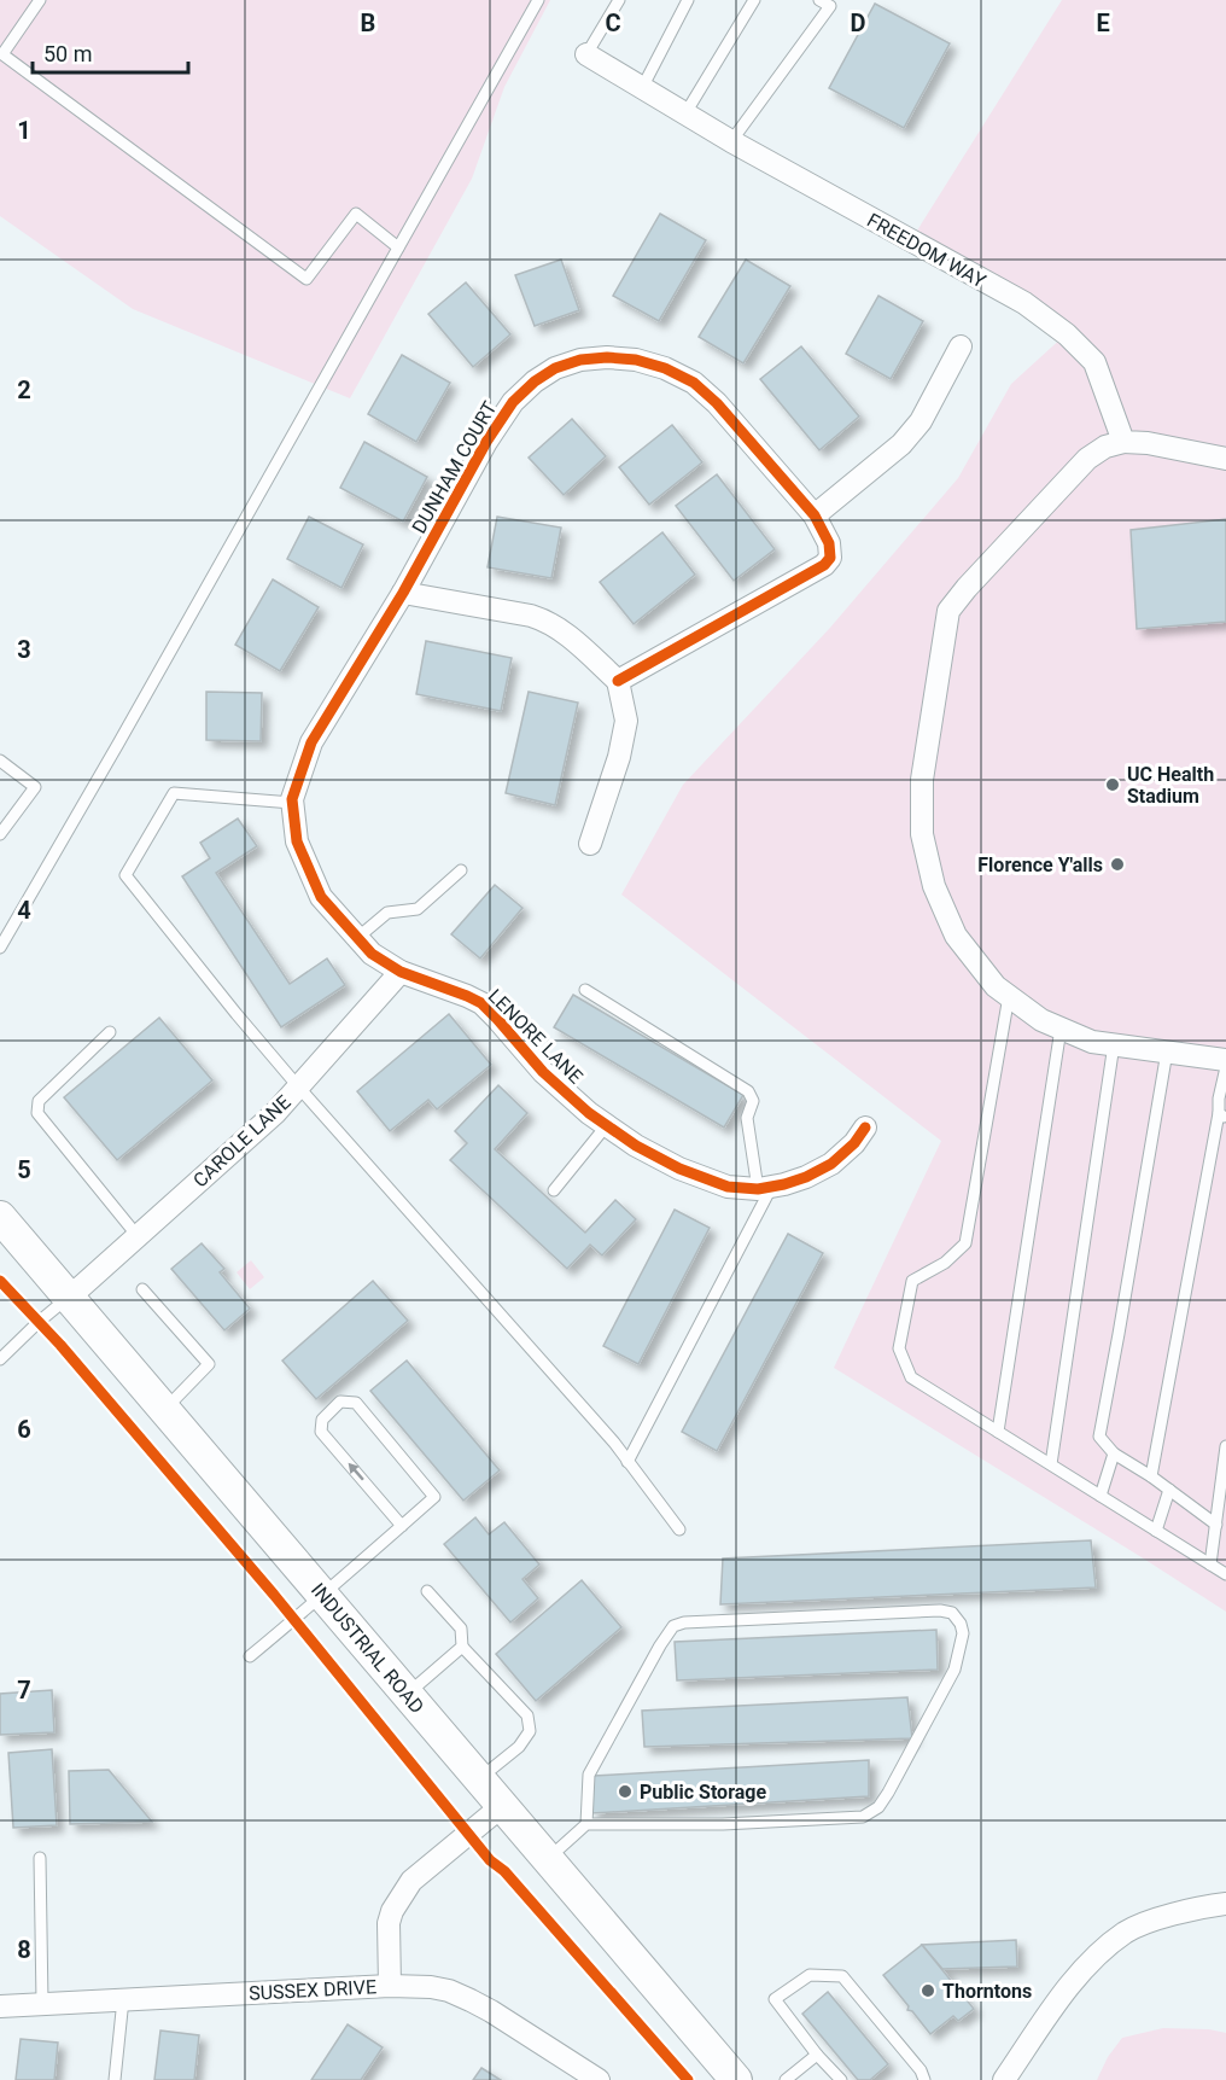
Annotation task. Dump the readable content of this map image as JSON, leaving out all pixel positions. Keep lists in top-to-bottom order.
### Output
{
  "streets": {
    "main road": ["INDUSTRIAL ROAD"],
    "street": [
      "FREEDOM WAY",
      "DUNHAM COURT",
      "LENORE LANE",
      "CAROLE LANE",
      "SUSSEX DRIVE"
    ]
  },
  "crossings": [
    ["DUNHAM COURT", "LENORE LANE"],
    ["DUNHAM COURT", "CAROLE LANE"],
    ["LENORE LANE", "CAROLE LANE"],
    ["CAROLE LANE", "INDUSTRIAL ROAD"]
  ],
  "places": [
    "UC Health Stadium",
    "Florence Y'alls",
    "Public Storage",
    "Thorntons"
  ],
  "scale_bar": "50 m",
  "grid": {
    "columns": [
      "B",
      "C",
      "D",
      "E"
    ],
    "rows": [
      "1",
      "2",
      "3",
      "4",
      "5",
      "6",
      "7",
      "8"
    ]
  }
}
